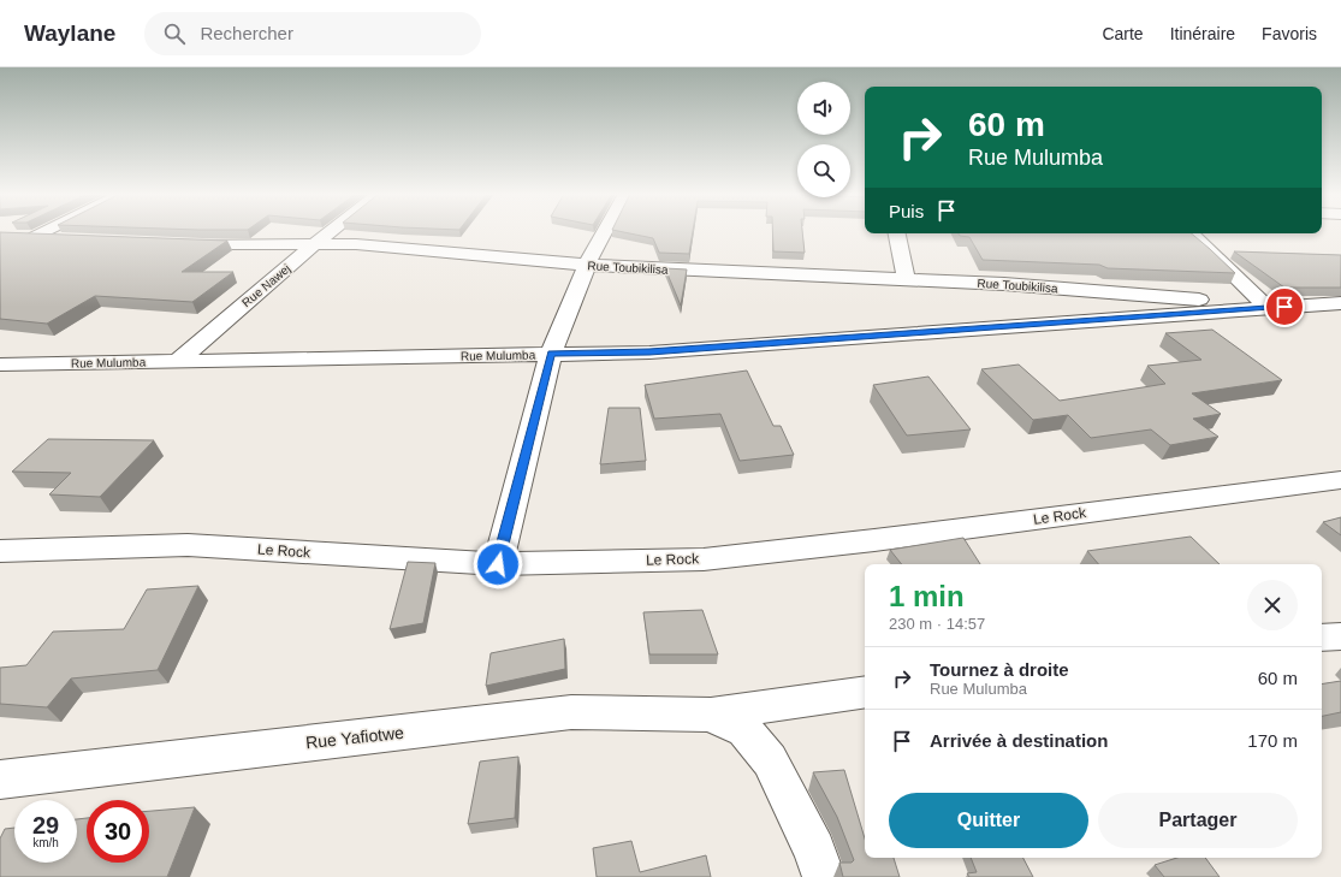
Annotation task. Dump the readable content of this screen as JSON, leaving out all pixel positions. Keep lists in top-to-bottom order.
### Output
{
  "streets": {
    "street": [
      "Rue Toubikilisa",
      "Rue Nawej",
      "Rue Mulumba",
      "Le Rock",
      "Rue Yafiotwe"
    ]
  },
  "crossings": [
    ["Rue Toubikilisa", "Rue Nawej"],
    ["Rue Toubikilisa", "Rue Mulumba"],
    ["Rue Nawej", "Rue Mulumba"]
  ],
  "page": {
    "header": "Waylane",
    "search": "Rechercher",
    "nav": ["Carte", "Itinéraire", "Favoris"],
    "turn": ["60 m", "Rue Mulumba"],
    "then": "Puis",
    "heading": ["1 min", "230 m · 14:57"],
    "list": [
      {
        "name": "Tournez à droite",
        "note": "Rue Mulumba",
        "value": "60 m"
      },
      {
        "name": "Arrivée à destination",
        "value": "170 m"
      }
    ],
    "buttons": ["Quitter", "Partager"],
    "speed": "29 km/h",
    "limit": "30"
  }
}
